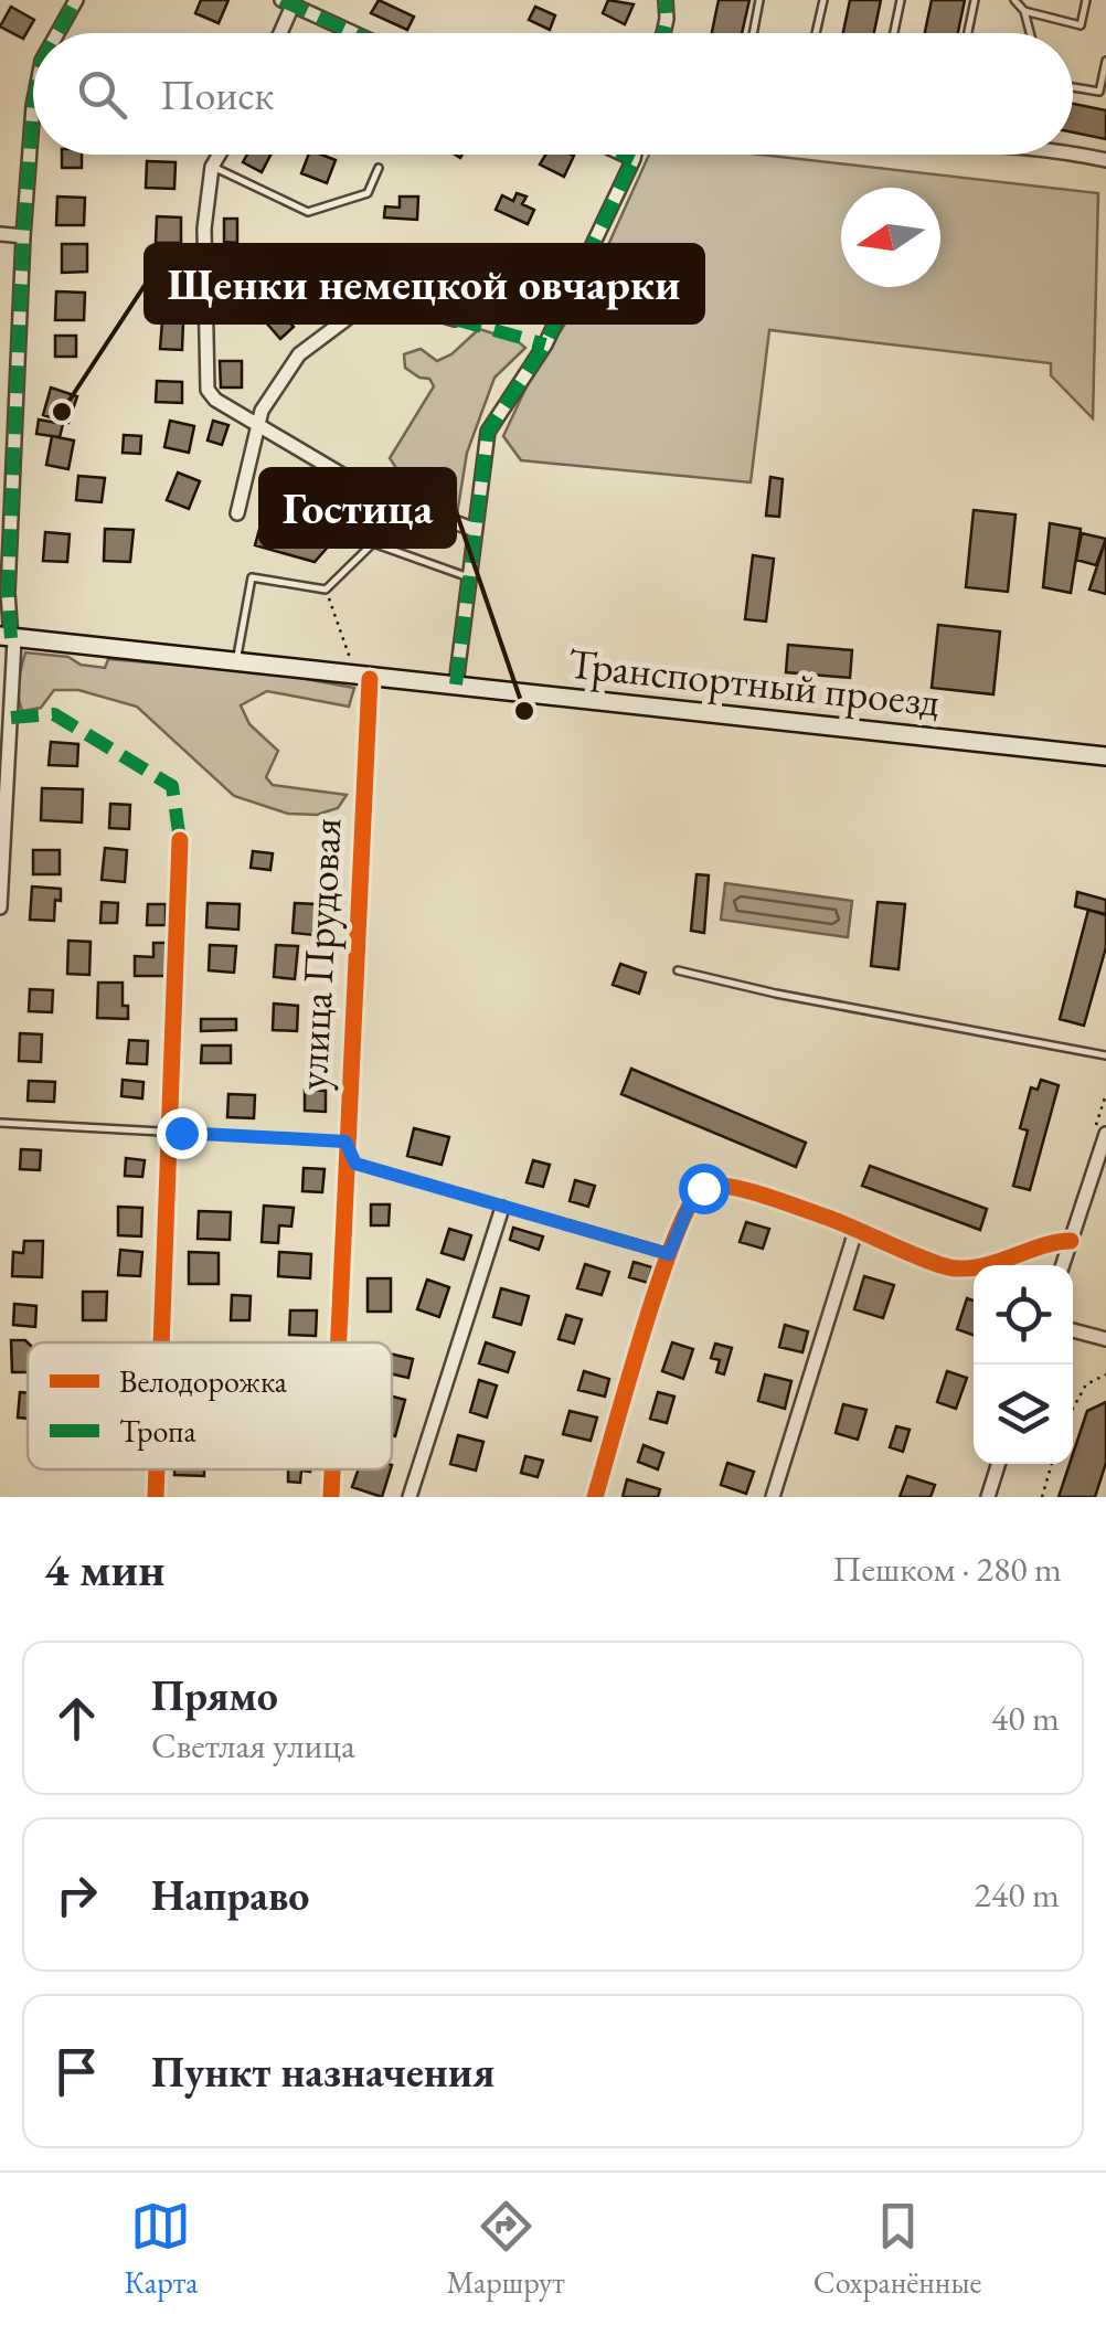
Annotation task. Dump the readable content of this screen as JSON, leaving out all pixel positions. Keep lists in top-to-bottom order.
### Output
{
  "streets": {
    "main road": ["Транспортный проезд"],
    "street": ["улица Прудовая"]
  },
  "crossings": [
    ["Транспортный проезд", "улица Прудовая"]
  ],
  "places": ["Щенки немецкой овчарки", "Гостица"],
  "legend": ["Велодорожка", "Тропа"],
  "north": "left",
  "page": {
    "search": "Поиск",
    "heading": ["4 мин", "Пешком · 280 m"],
    "list": [
      ["Прямо", "Светлая улица", "40 m"],
      ["Направо", "240 m"],
      "Пункт назначения"
    ],
    "nav": ["Карта", "Маршрут", "Сохранённые"]
  }
}
